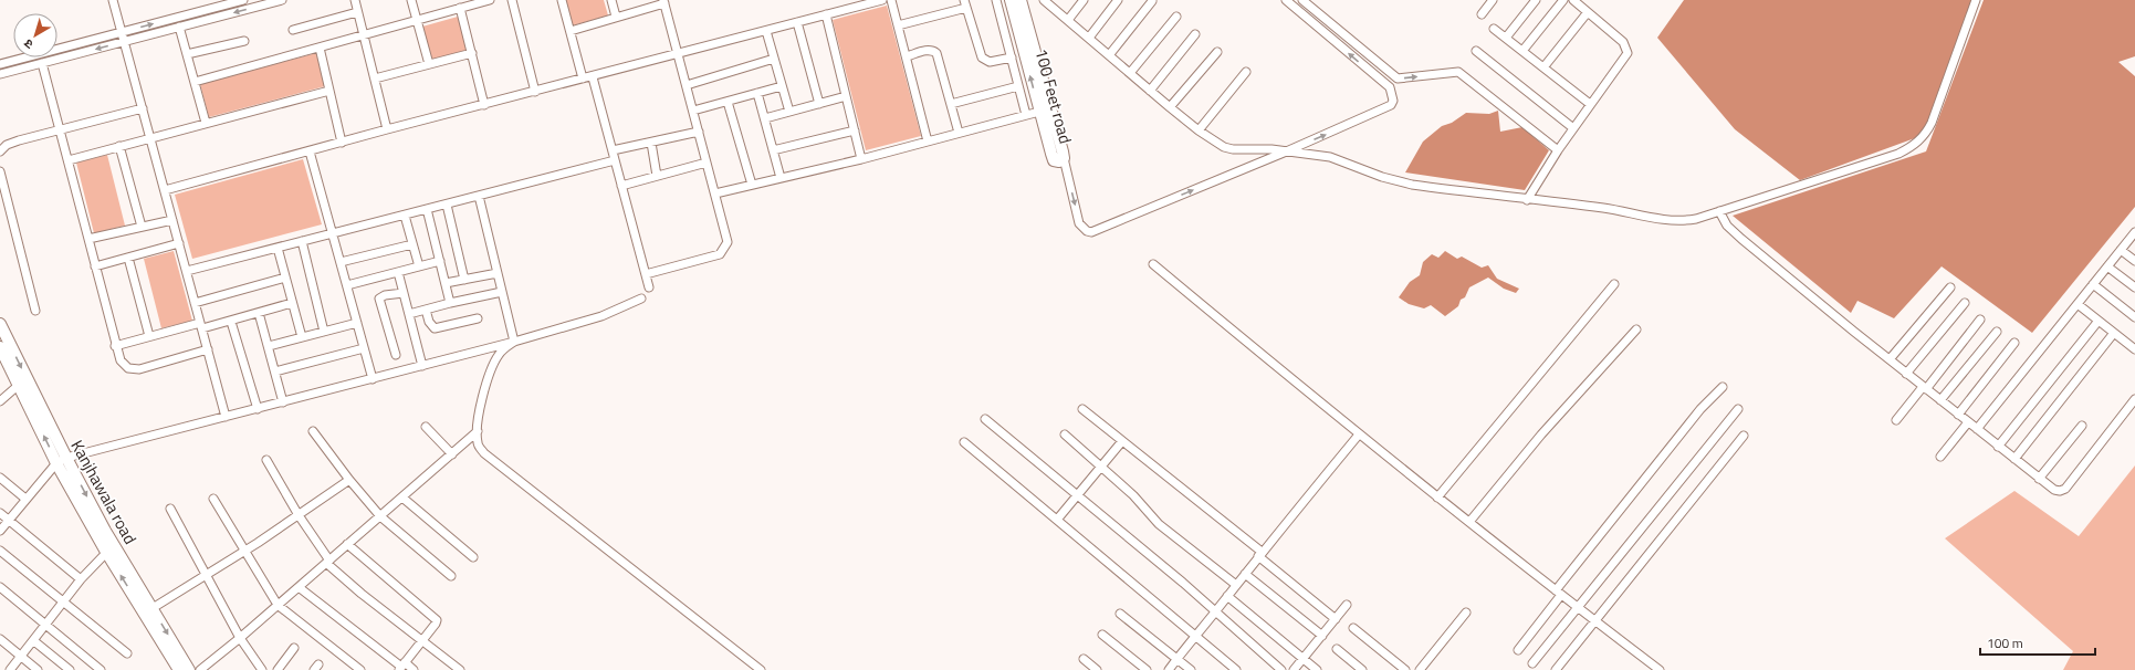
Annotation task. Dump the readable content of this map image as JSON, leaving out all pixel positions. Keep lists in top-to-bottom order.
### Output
{
  "streets": {
    "main road": ["100 Feet road", "Kanjhawala road"]
  },
  "scale_bar": "100 m",
  "north": "bottom left"
}
